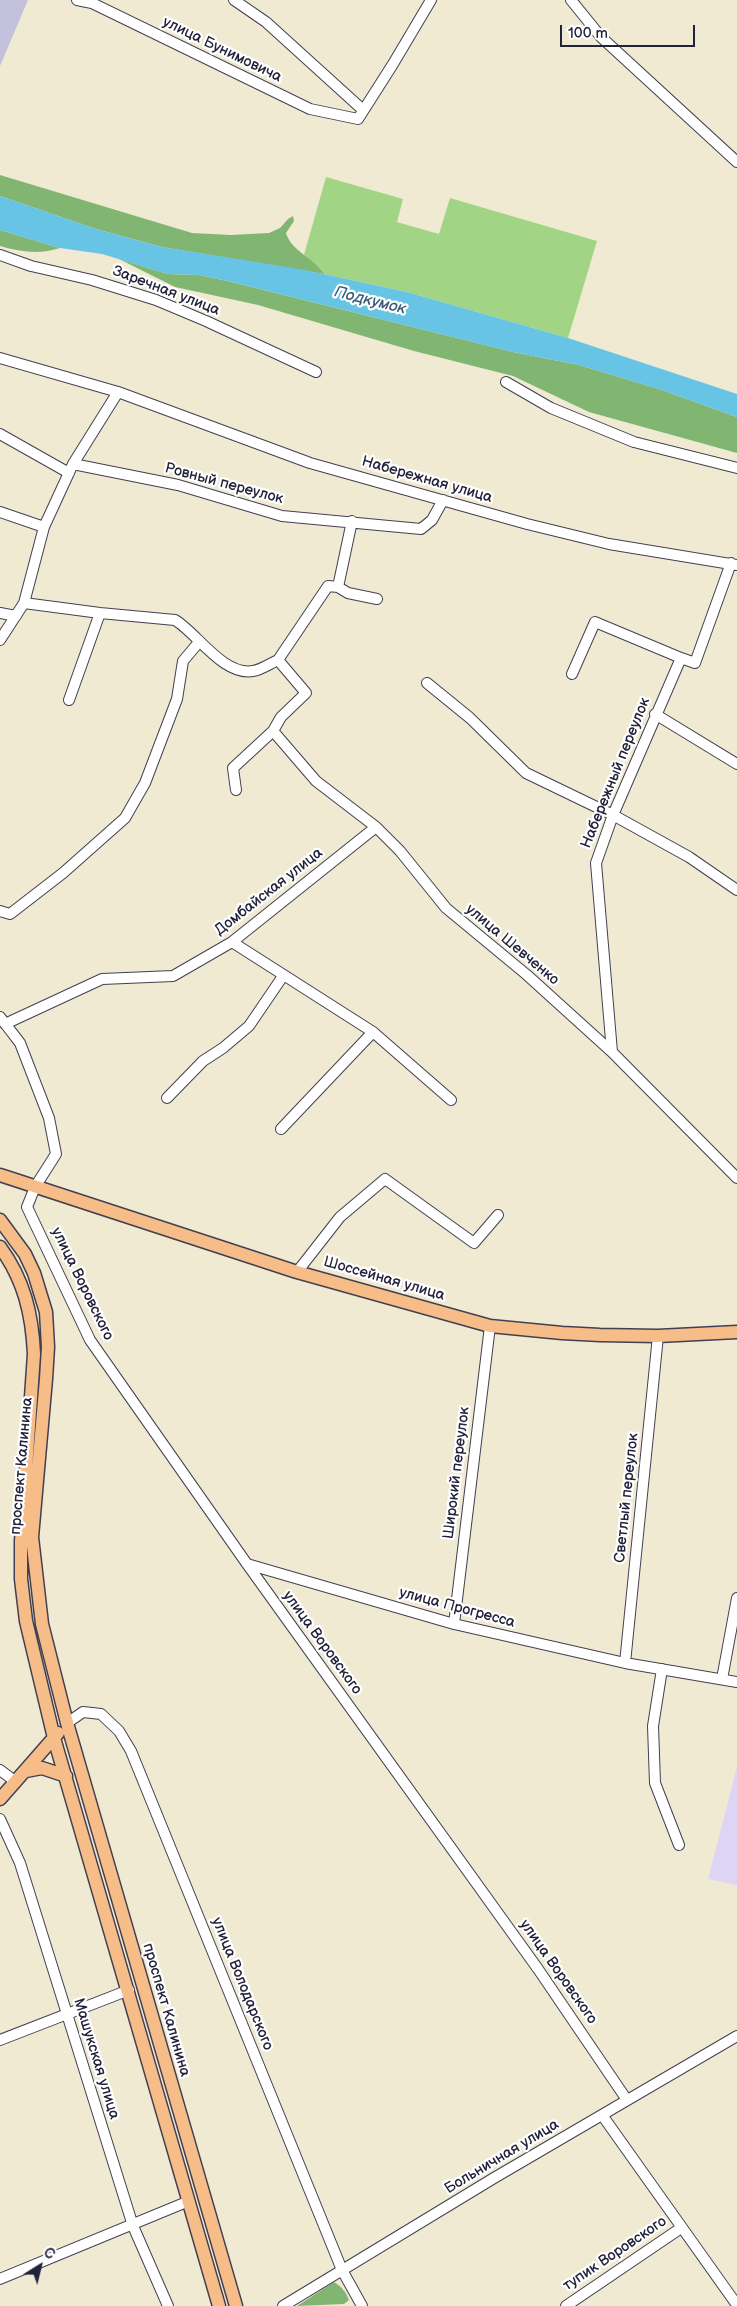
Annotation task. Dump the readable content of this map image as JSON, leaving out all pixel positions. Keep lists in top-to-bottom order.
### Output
{
  "streets": {
    "main road": ["Шоссейная улица", "проспект Калинина"],
    "street": [
      "улица Бунимовича",
      "Заречная улица",
      "Набережная улица",
      "Ровный переулок",
      "Набережный переулок",
      "Домбайская улица",
      "улица Шевченко",
      "улица Воровского",
      "Широкий переулок",
      "Светлый переулок",
      "улица Прогресса",
      "улица Володарского",
      "Машукская улица",
      "Больничная улица",
      "тупик Воровского"
    ]
  },
  "crossings": [
    ["Набережная улица", "Ровный переулок"],
    ["Набережный переулок", "улица Шевченко"],
    ["Домбайская улица", "улица Шевченко"],
    ["Шоссейная улица", "улица Воровского"],
    ["Шоссейная улица", "Широкий переулок"],
    ["Шоссейная улица", "Светлый переулок"],
    ["улица Воровского", "улица Прогресса"],
    ["улица Воровского", "Больничная улица"],
    ["проспект Калинина", "улица Володарского"],
    ["Широкий переулок", "улица Прогресса"],
    ["Светлый переулок", "улица Прогресса"],
    ["улица Володарского", "Больничная улица"]
  ],
  "water": ["Подкумок"],
  "scale_bar": "100 m",
  "north": "top right"
}
